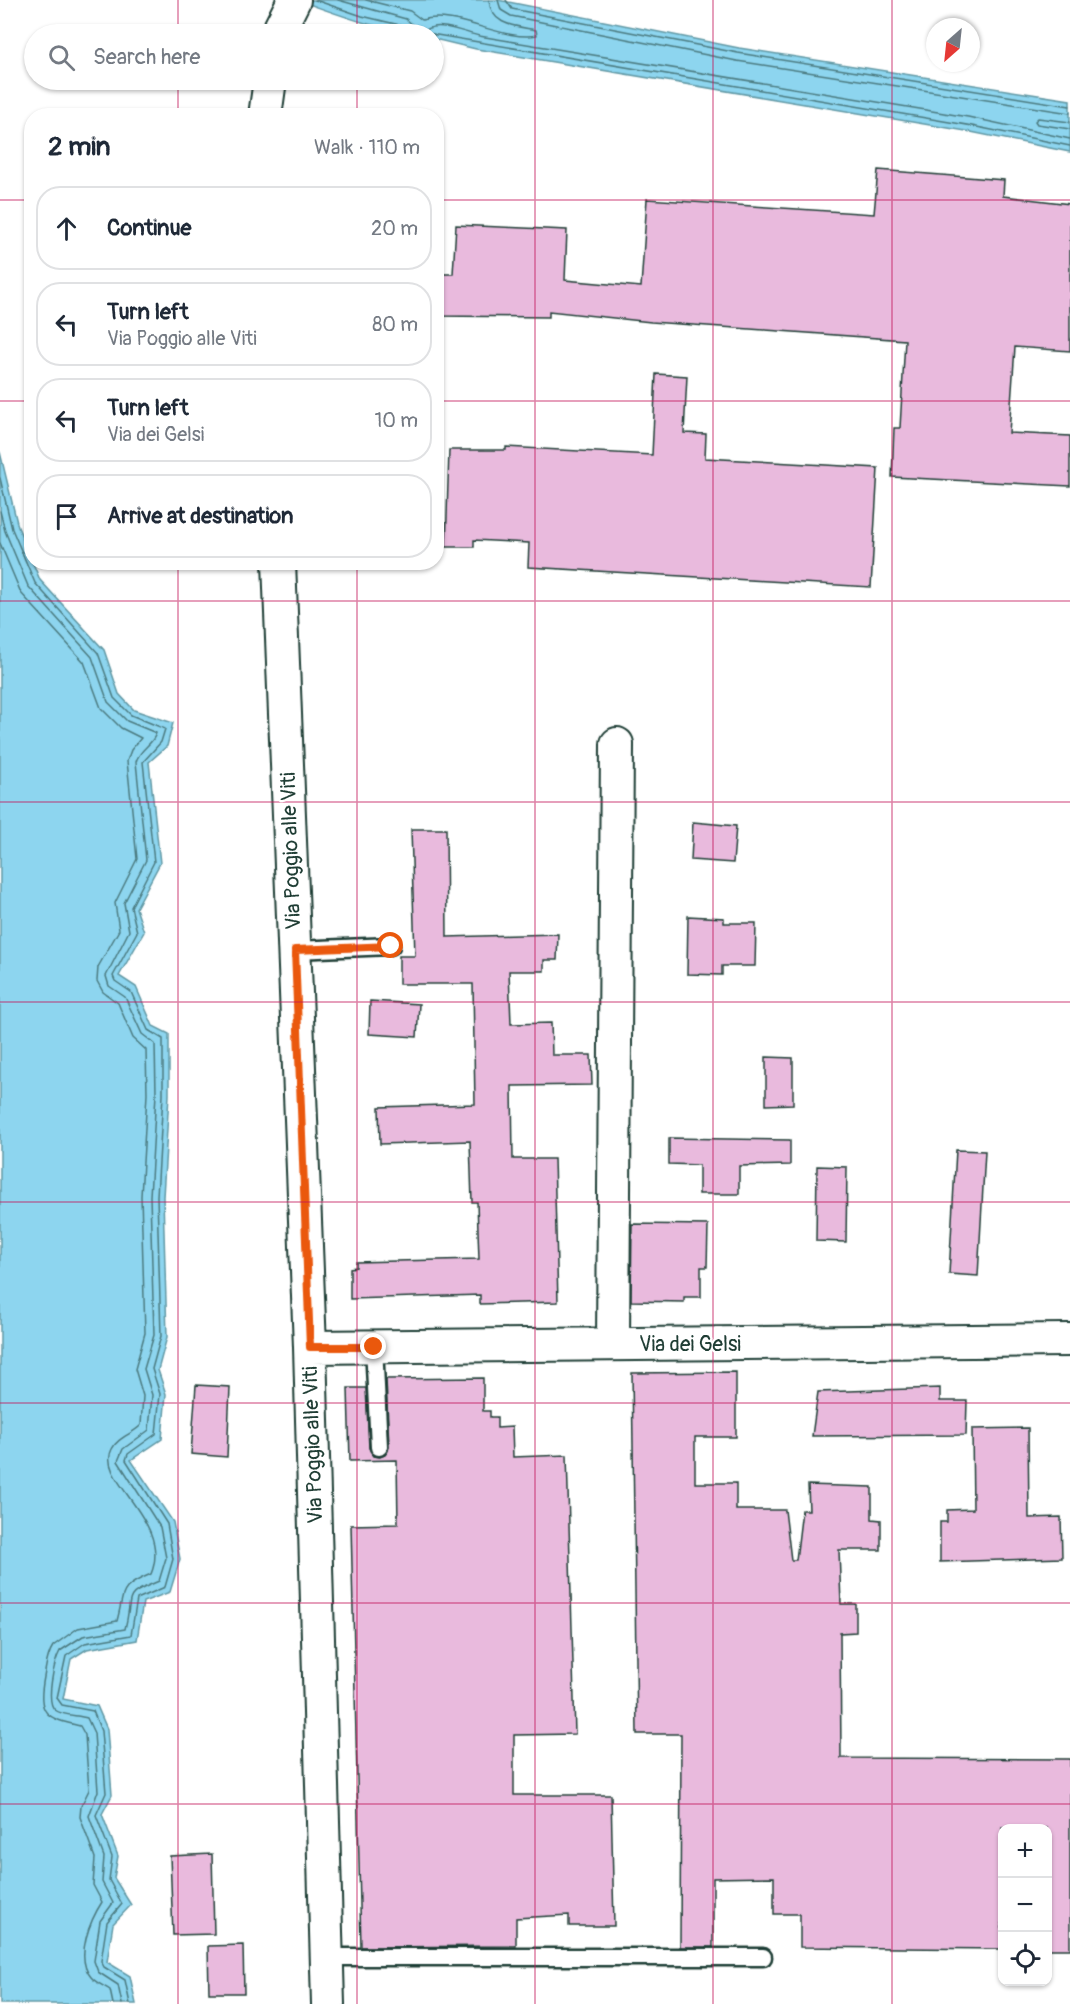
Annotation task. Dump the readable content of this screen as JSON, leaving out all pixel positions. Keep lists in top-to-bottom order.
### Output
{
  "streets": {
    "street": ["Via Poggio alle Viti", "Via dei Gelsi"]
  },
  "crossings": [
    ["Via Poggio alle Viti", "Via dei Gelsi"]
  ],
  "north": "bottom left",
  "page": {
    "search": "Search here",
    "heading": ["2 min", "Walk · 110 m"],
    "list": [
      ["Continue", "20 m"],
      ["Turn left", "Via Poggio alle Viti", "80 m"],
      ["Turn left", "Via dei Gelsi", "10 m"],
      "Arrive at destination"
    ],
    "map_buttons": ["+", "−"]
  }
}
